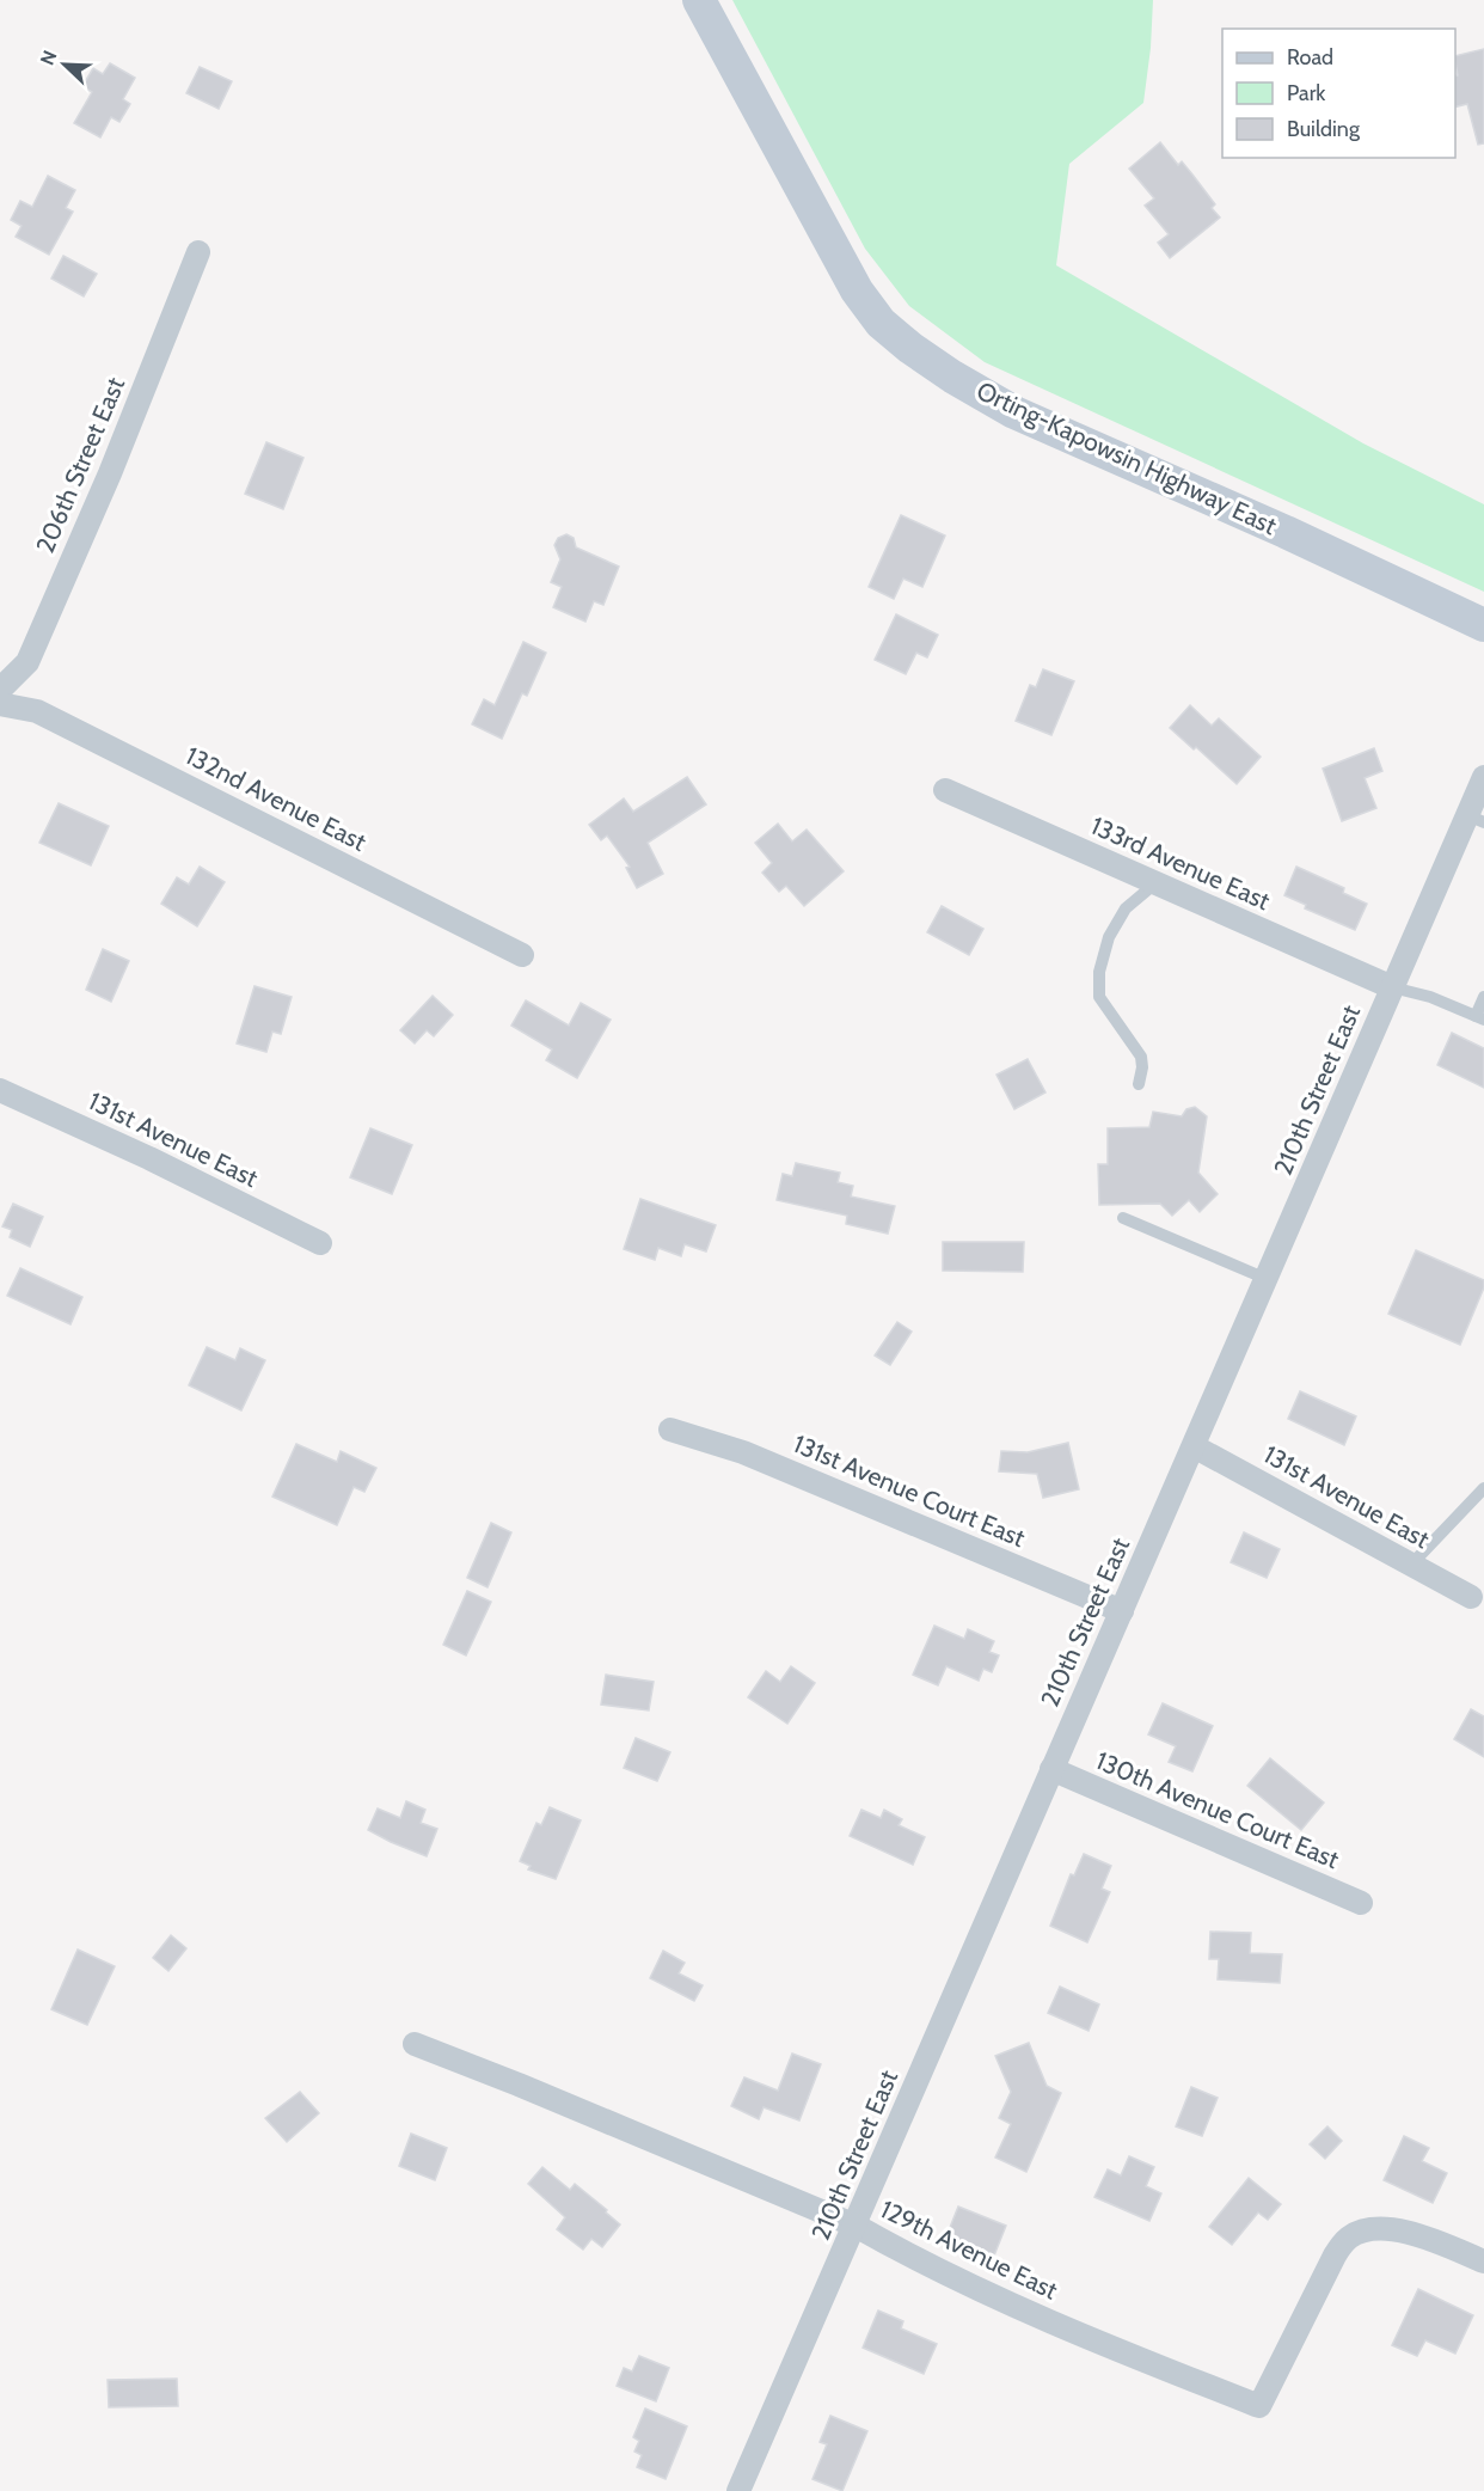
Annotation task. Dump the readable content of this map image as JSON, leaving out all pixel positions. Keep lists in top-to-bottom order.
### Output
{
  "streets": {
    "main road": ["Orting-Kapowsin Highway East"],
    "street": [
      "206th Street East",
      "132nd Avenue East",
      "133rd Avenue East",
      "210th Street East",
      "131st Avenue East",
      "131st Avenue Court East",
      "130th Avenue Court East",
      "129th Avenue East"
    ]
  },
  "crossings": [
    ["133rd Avenue East", "210th Street East"],
    ["210th Street East", "131st Avenue East"],
    ["210th Street East", "131st Avenue Court East"],
    ["210th Street East", "130th Avenue Court East"],
    ["210th Street East", "129th Avenue East"]
  ],
  "legend": ["Road", "Park", "Building"],
  "north": "top left"
}
